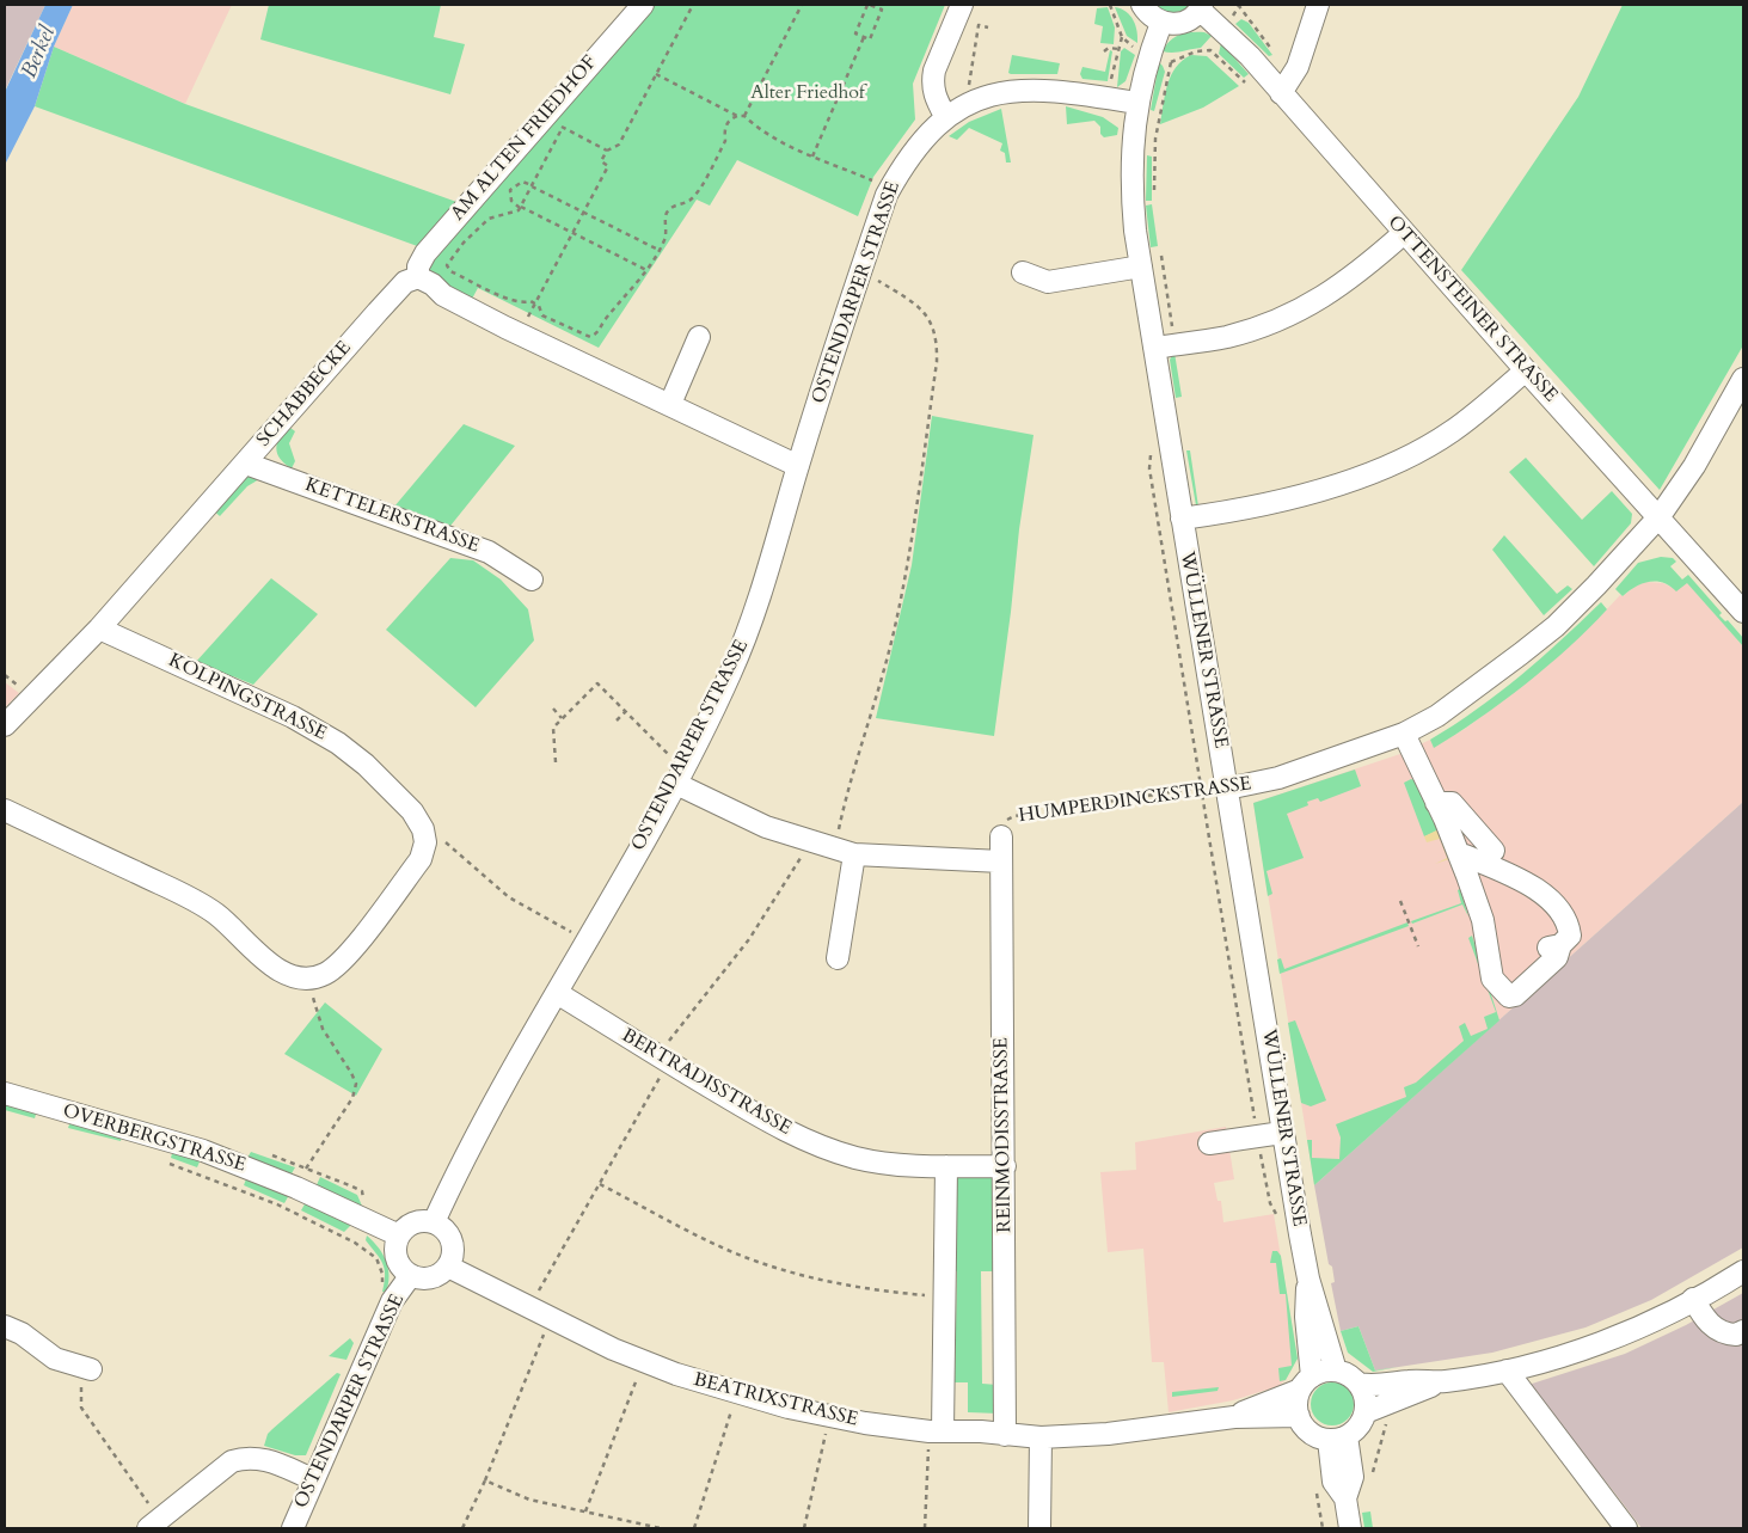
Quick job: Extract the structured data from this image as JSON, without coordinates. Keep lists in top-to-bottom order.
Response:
{
  "streets": {
    "street": [
      "AM ALTEN FRIEDHOF",
      "OSTENDARPER STRASSE",
      "OTTENSTEINER STRASSE",
      "SCHABBECKE",
      "KETTELERSTRASSE",
      "WÜLLENER STRASSE",
      "KOLPINGSTRASSE",
      "HUMPERDINCKSTRASSE",
      "BERTRADISSTRASSE",
      "REINMODISSTRASSE",
      "OVERBERGSTRASSE",
      "BEATRIXSTRASSE"
    ]
  },
  "crossings": [
    ["AM ALTEN FRIEDHOF", "SCHABBECKE"],
    ["OSTENDARPER STRASSE", "BERTRADISSTRASSE"],
    ["OSTENDARPER STRASSE", "OVERBERGSTRASSE"],
    ["OSTENDARPER STRASSE", "BEATRIXSTRASSE"],
    ["OTTENSTEINER STRASSE", "HUMPERDINCKSTRASSE"],
    ["SCHABBECKE", "KETTELERSTRASSE"],
    ["SCHABBECKE", "KOLPINGSTRASSE"],
    ["WÜLLENER STRASSE", "HUMPERDINCKSTRASSE"],
    ["HUMPERDINCKSTRASSE", "REINMODISSTRASSE"],
    ["BERTRADISSTRASSE", "REINMODISSTRASSE"],
    ["REINMODISSTRASSE", "BEATRIXSTRASSE"],
    ["OVERBERGSTRASSE", "BEATRIXSTRASSE"]
  ],
  "water": ["Berkel"],
  "parks": ["Alter Friedhof"]
}
